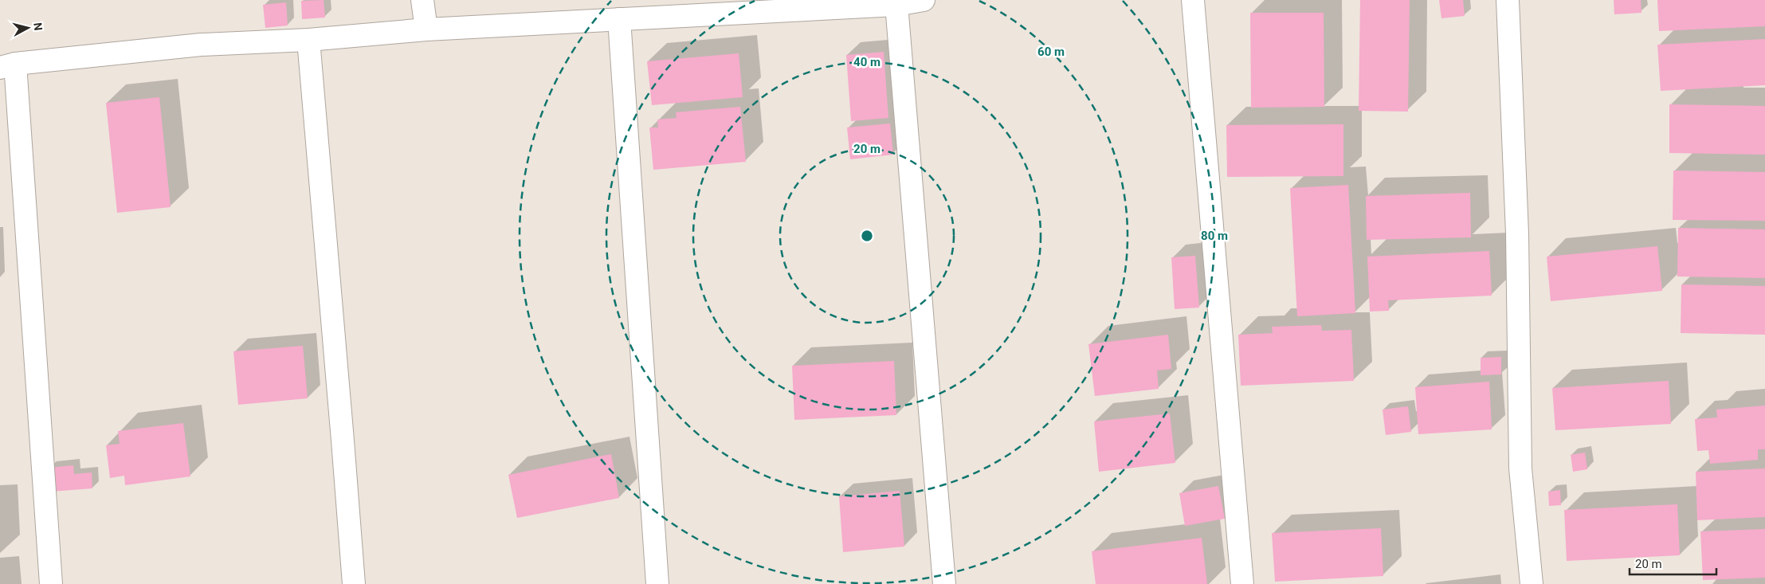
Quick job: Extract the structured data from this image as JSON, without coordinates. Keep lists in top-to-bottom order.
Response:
{
  "scale_bar": "20 m",
  "north": "right",
  "rings": [
    "60 m",
    "40 m",
    "20 m",
    "80 m"
  ]
}
